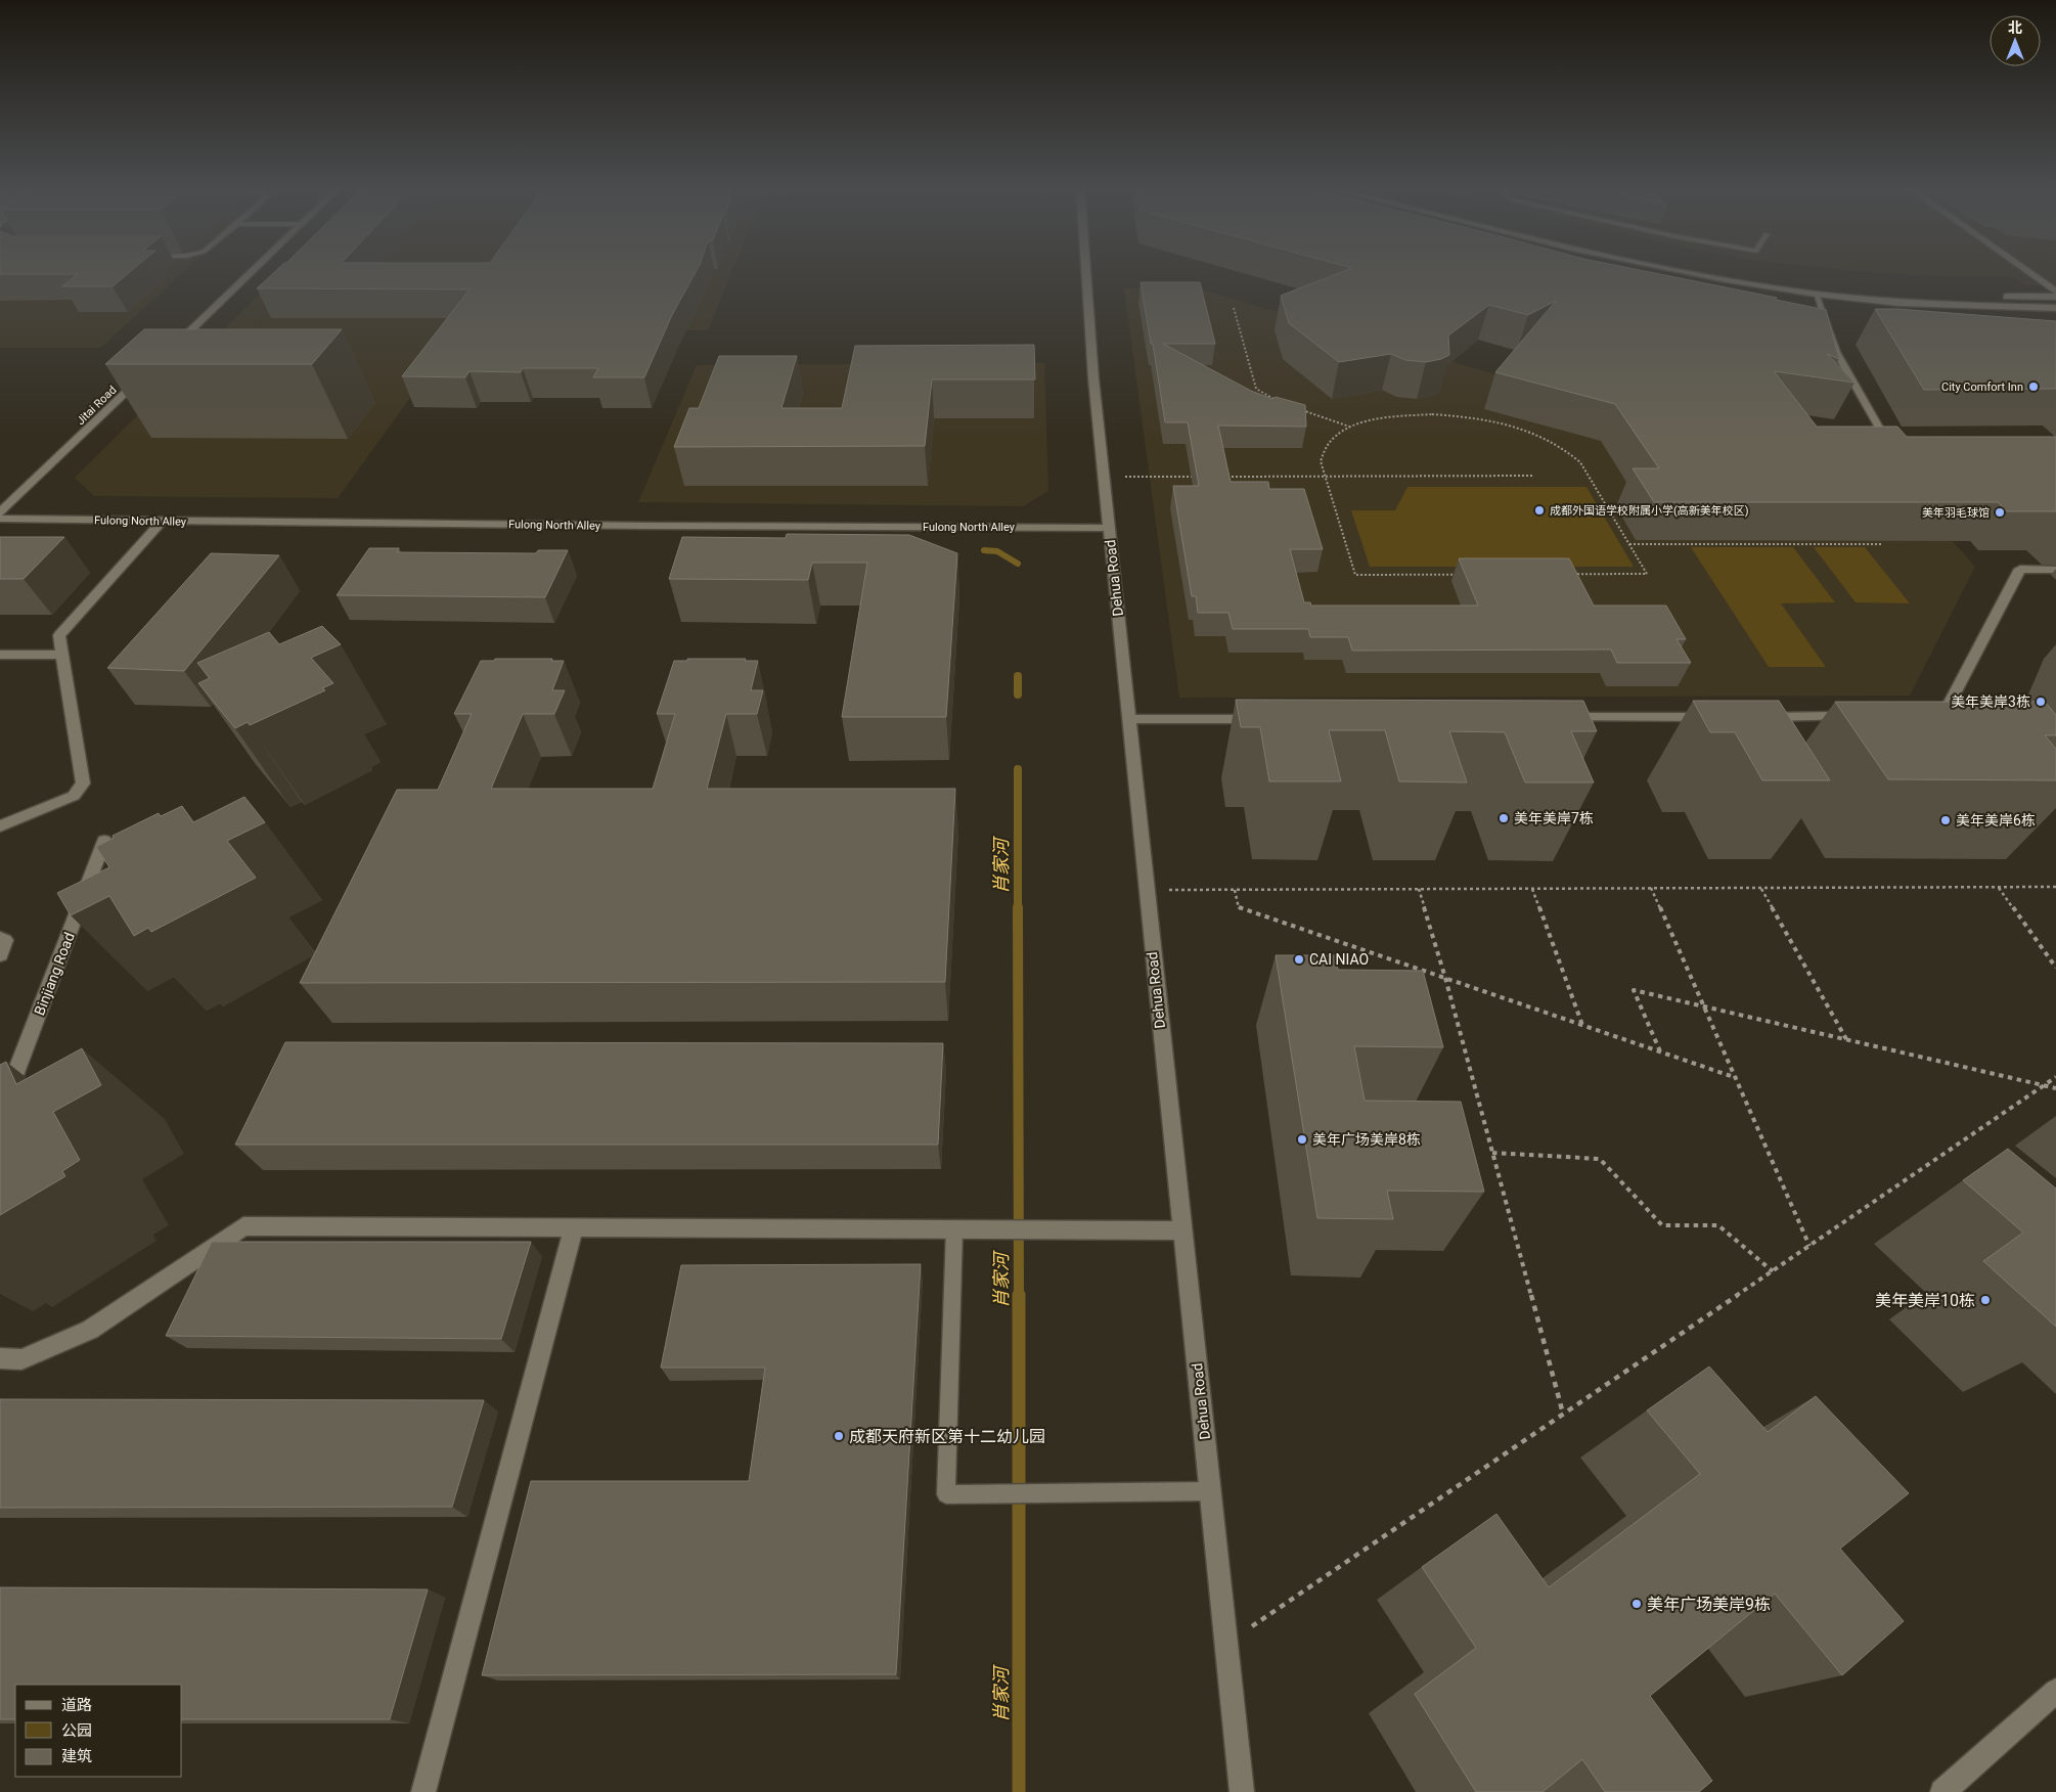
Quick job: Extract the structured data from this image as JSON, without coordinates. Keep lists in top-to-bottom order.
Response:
{
  "streets": {
    "street": [
      "Jitai Road",
      "Fulong North Alley",
      "Dehua Road",
      "Binjiang Road"
    ]
  },
  "crossings": [
    ["Fulong North Alley", "Dehua Road"]
  ],
  "water": ["肖家河"],
  "places": [
    "City Comfort Inn",
    "成都外国语学校附属小学(高新美年校区)",
    "美年羽毛球馆",
    "美年美岸3栋",
    "美年美岸7栋",
    "美年美岸6栋",
    "CAI NIAO",
    "美年广场美岸8栋",
    "美年美岸10栋",
    "成都天府新区第十二幼儿园",
    "美年广场美岸9栋"
  ],
  "legend": ["道路", "公园", "建筑"],
  "north": "top"
}
